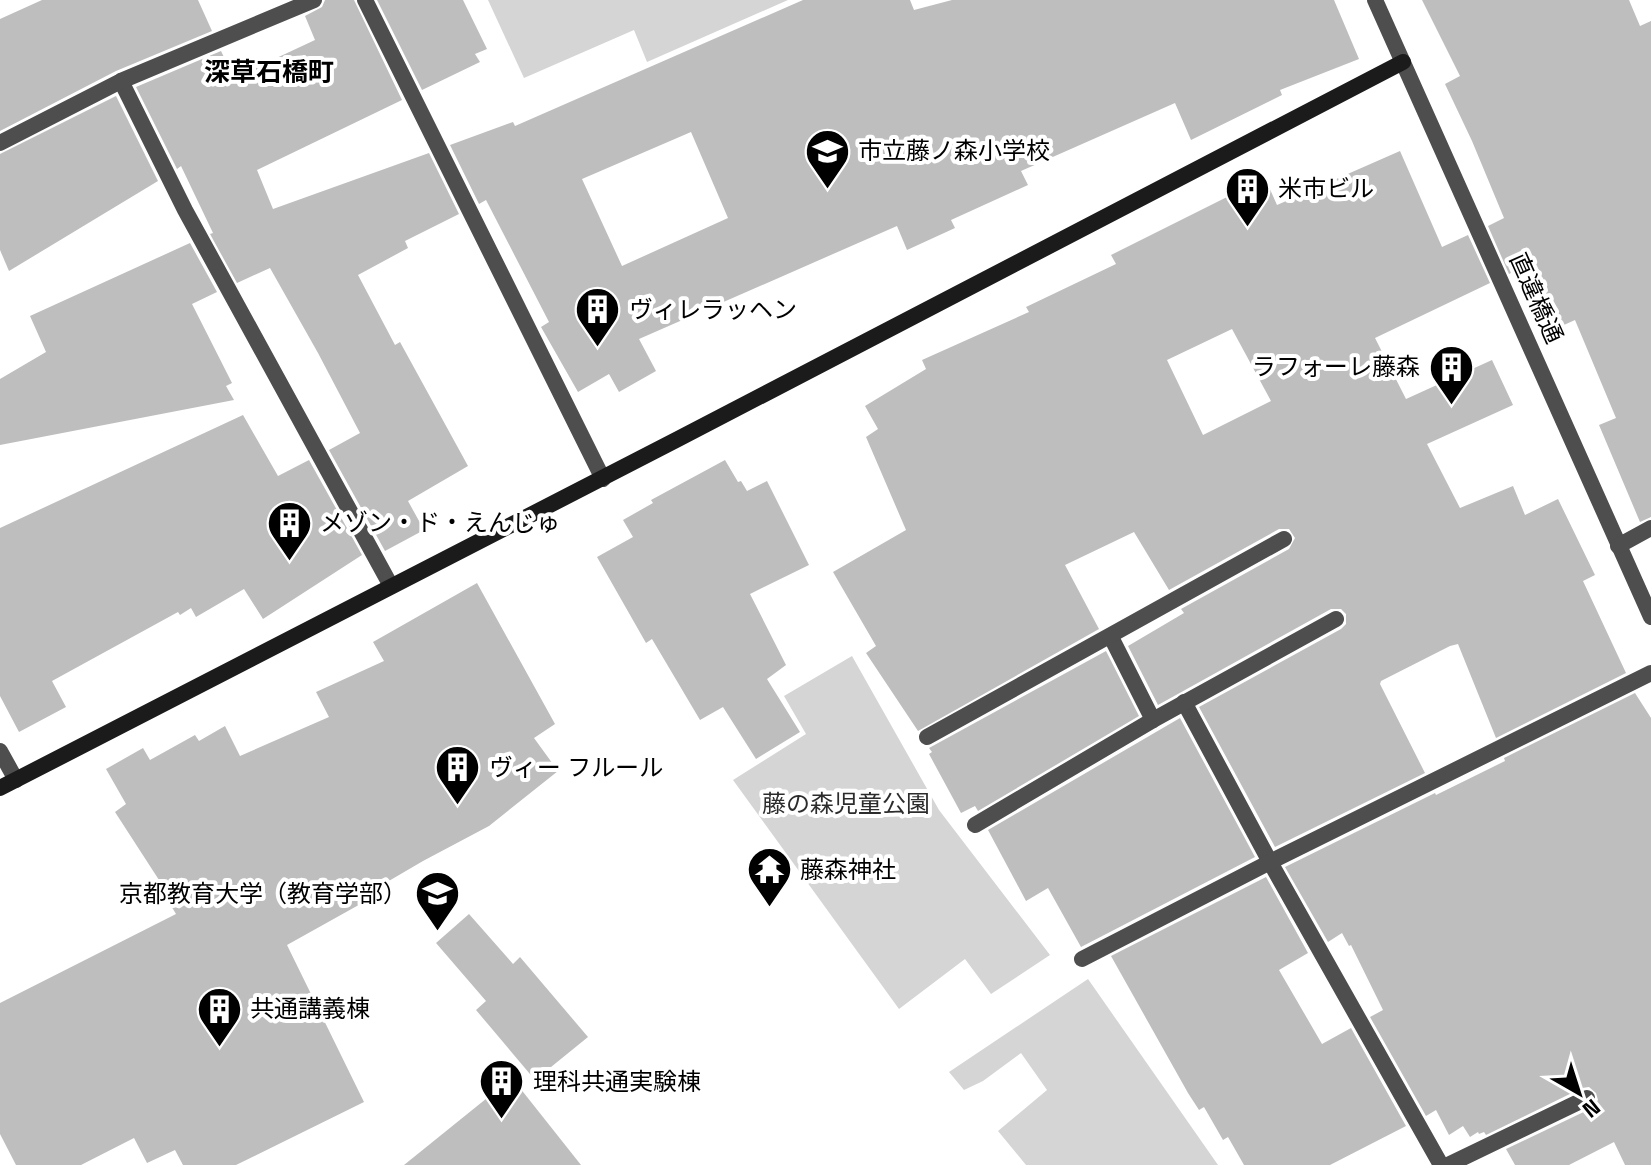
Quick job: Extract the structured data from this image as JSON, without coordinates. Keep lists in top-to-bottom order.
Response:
{
  "streets": {
    "street": ["直違橋通"]
  },
  "districts": ["深草石橋町"],
  "parks": ["藤の森児童公園"],
  "places": {
    "school or university": ["市立藤ノ森小学校", "京都教育大学（教育学部）"],
    "building": [
      "米市ビル",
      "ヴィレラッヘン",
      "ラフォーレ藤森",
      "メゾン・ド・えんじゅ",
      "ヴィー フルール",
      "共通講義棟",
      "理科共通実験棟"
    ],
    "temple": ["藤森神社"]
  },
  "north": "bottom right"
}
